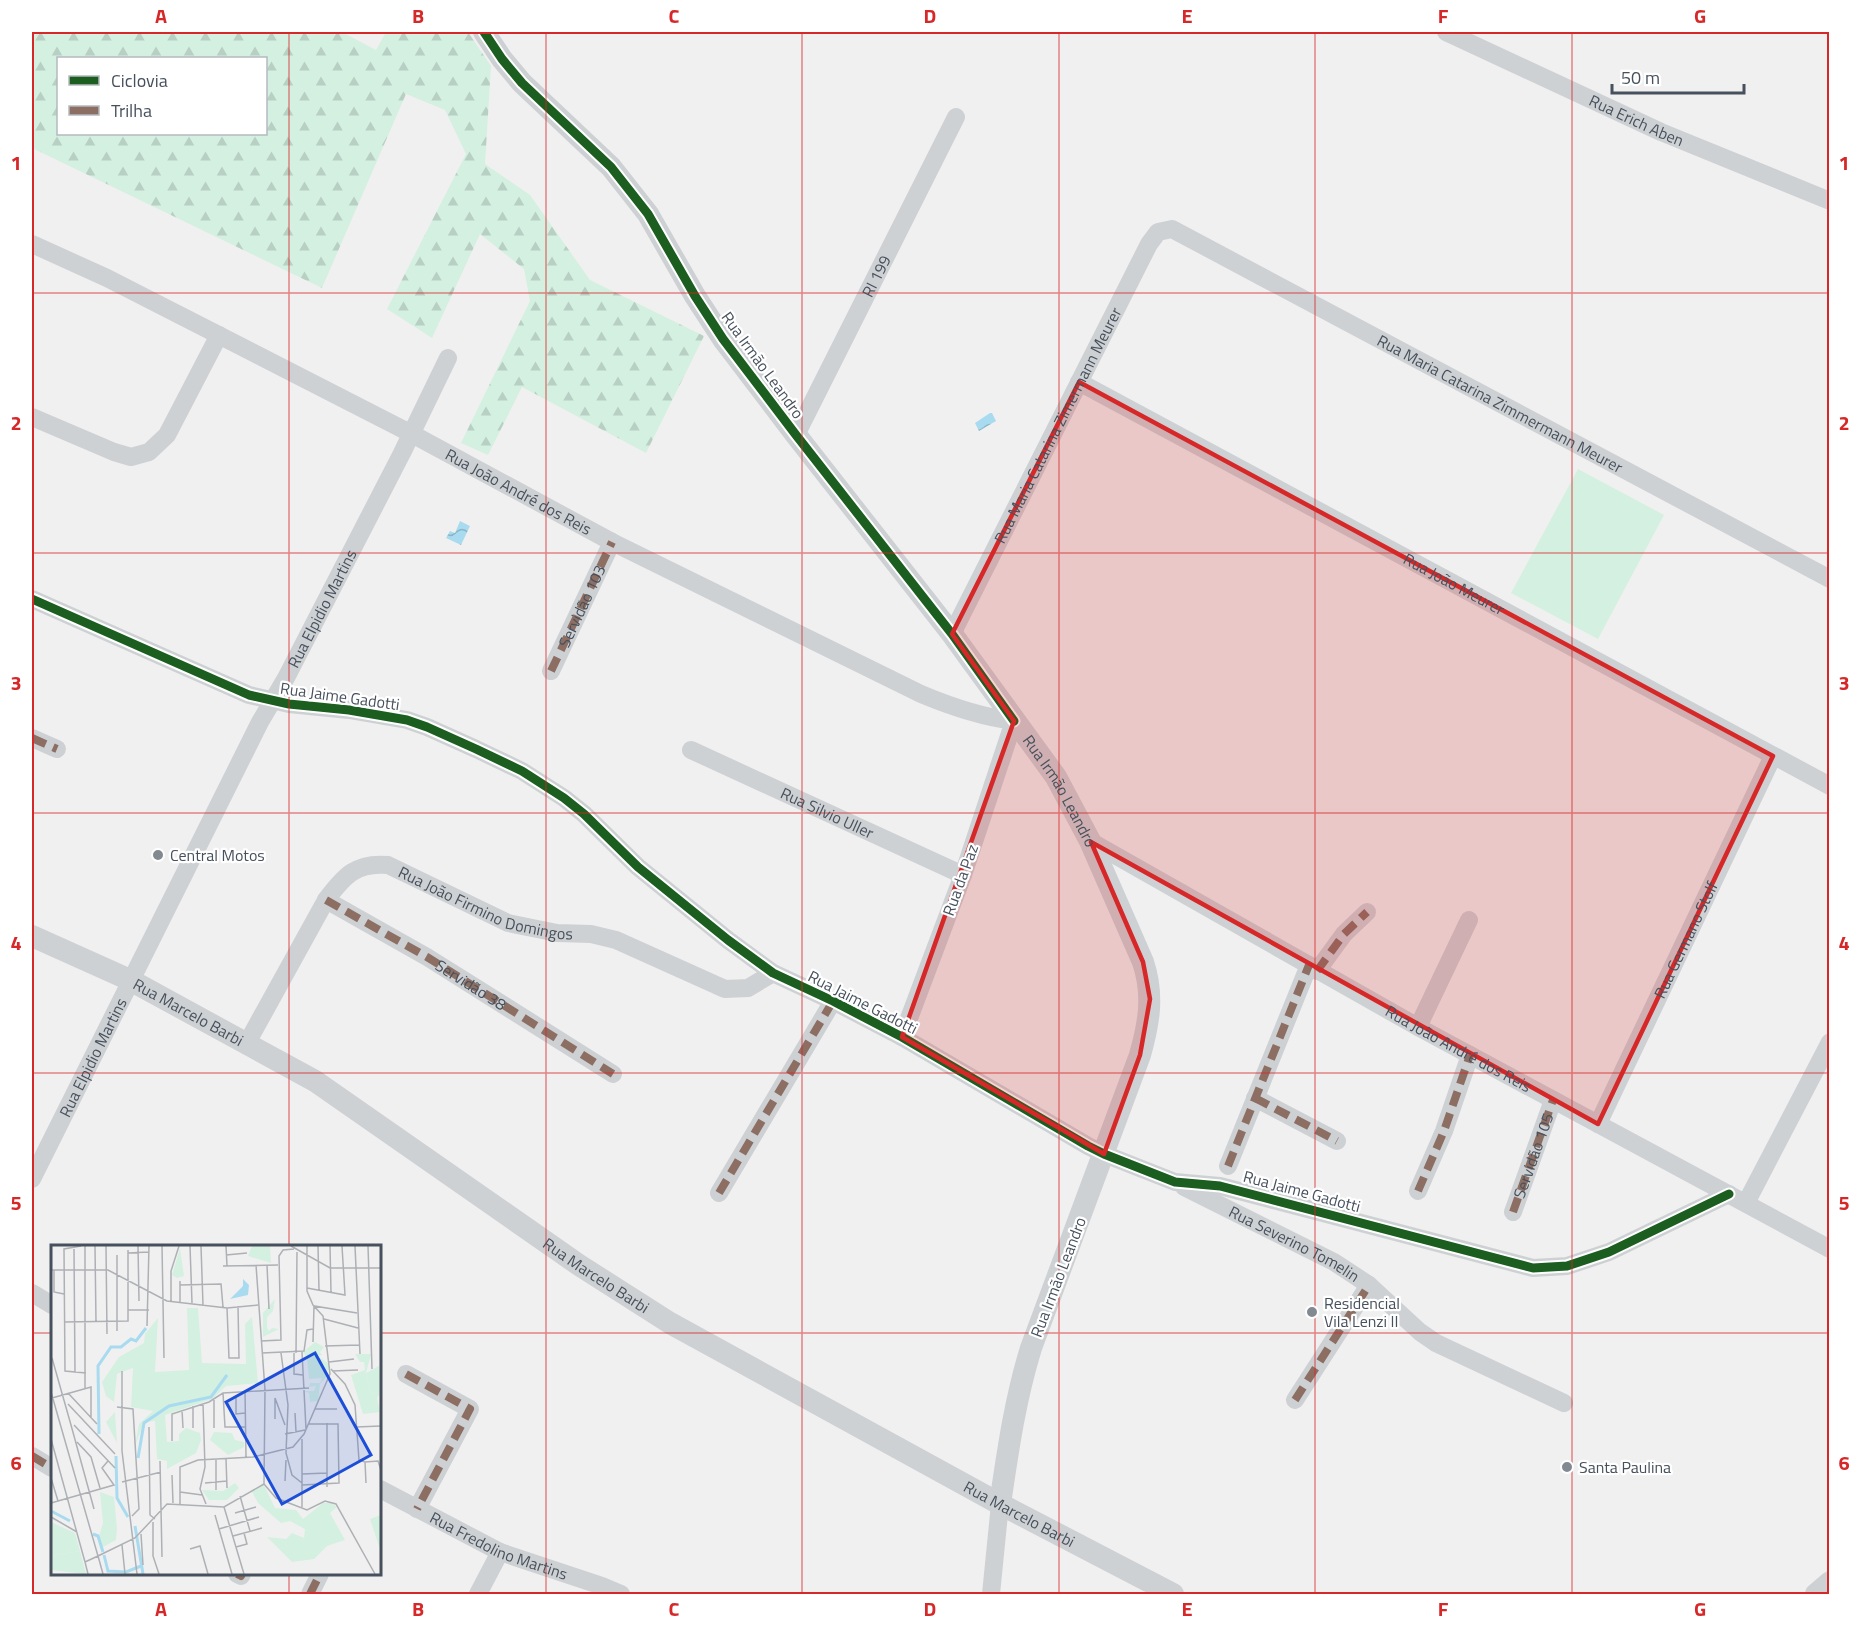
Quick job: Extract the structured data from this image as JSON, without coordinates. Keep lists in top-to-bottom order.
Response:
{
  "streets": {
    "street": [
      "Rua Erich Aben",
      "RI 199",
      "Rua Irmão Leandro",
      "Rua Maria Catarina Zimmermann Meurer",
      "Rua Maria Catarina Zimermann Meurer",
      "Rua João André dos Reis",
      "Rua João Meurer",
      "Servidão 103",
      "Rua Elpidio Martins",
      "Rua Jaime Gadotti",
      "Rua Silvio Uller",
      "Rua da Paz",
      "Rua João Firmino Domingos",
      "Rua Germano Stolf",
      "Servidão 38",
      "Rua Marcelo Barbi",
      "Servidão 105",
      "Rua Severino Tomelin",
      "Rua Fredolino Martins"
    ]
  },
  "crossings": [
    ["RI 199", "Rua Irmão Leandro"],
    ["Rua Irmão Leandro", "Rua Maria Catarina Zimermann Meurer"],
    ["Rua Irmão Leandro", "Rua João André dos Reis"],
    ["Rua Irmão Leandro", "Rua Jaime Gadotti"],
    ["Rua Irmão Leandro", "Rua da Paz"],
    ["Rua Irmão Leandro", "Rua Marcelo Barbi"],
    ["Rua Maria Catarina Zimmermann Meurer", "Rua Maria Catarina Zimermann Meurer"],
    ["Rua Maria Catarina Zimermann Meurer", "Rua João Meurer"],
    ["Rua João André dos Reis", "Servidão 103"],
    ["Rua João André dos Reis", "Rua Elpidio Martins"],
    ["Rua João André dos Reis", "Rua Jaime Gadotti"],
    ["Rua João André dos Reis", "Rua da Paz"],
    ["Rua João André dos Reis", "Rua Germano Stolf"],
    ["Rua João André dos Reis", "Servidão 105"],
    ["Rua João Meurer", "Rua Germano Stolf"],
    ["Rua Elpidio Martins", "Rua Jaime Gadotti"],
    ["Rua Elpidio Martins", "Rua Marcelo Barbi"],
    ["Rua Jaime Gadotti", "Rua da Paz"],
    ["Rua Jaime Gadotti", "Rua João Firmino Domingos"],
    ["Rua Jaime Gadotti", "Rua Severino Tomelin"],
    ["Rua Silvio Uller", "Rua da Paz"],
    ["Rua João Firmino Domingos", "Servidão 38"],
    ["Rua João Firmino Domingos", "Rua Marcelo Barbi"]
  ],
  "places": ["Central Motos", "Residencial Vila Lenzi II", "Santa Paulina"],
  "legend": ["Ciclovia", "Trilha"],
  "scale_bar": "50 m",
  "grid": {
    "columns": [
      "A",
      "B",
      "C",
      "D",
      "E",
      "F",
      "G"
    ],
    "rows": [
      "1",
      "2",
      "3",
      "4",
      "5",
      "6"
    ]
  }
}
